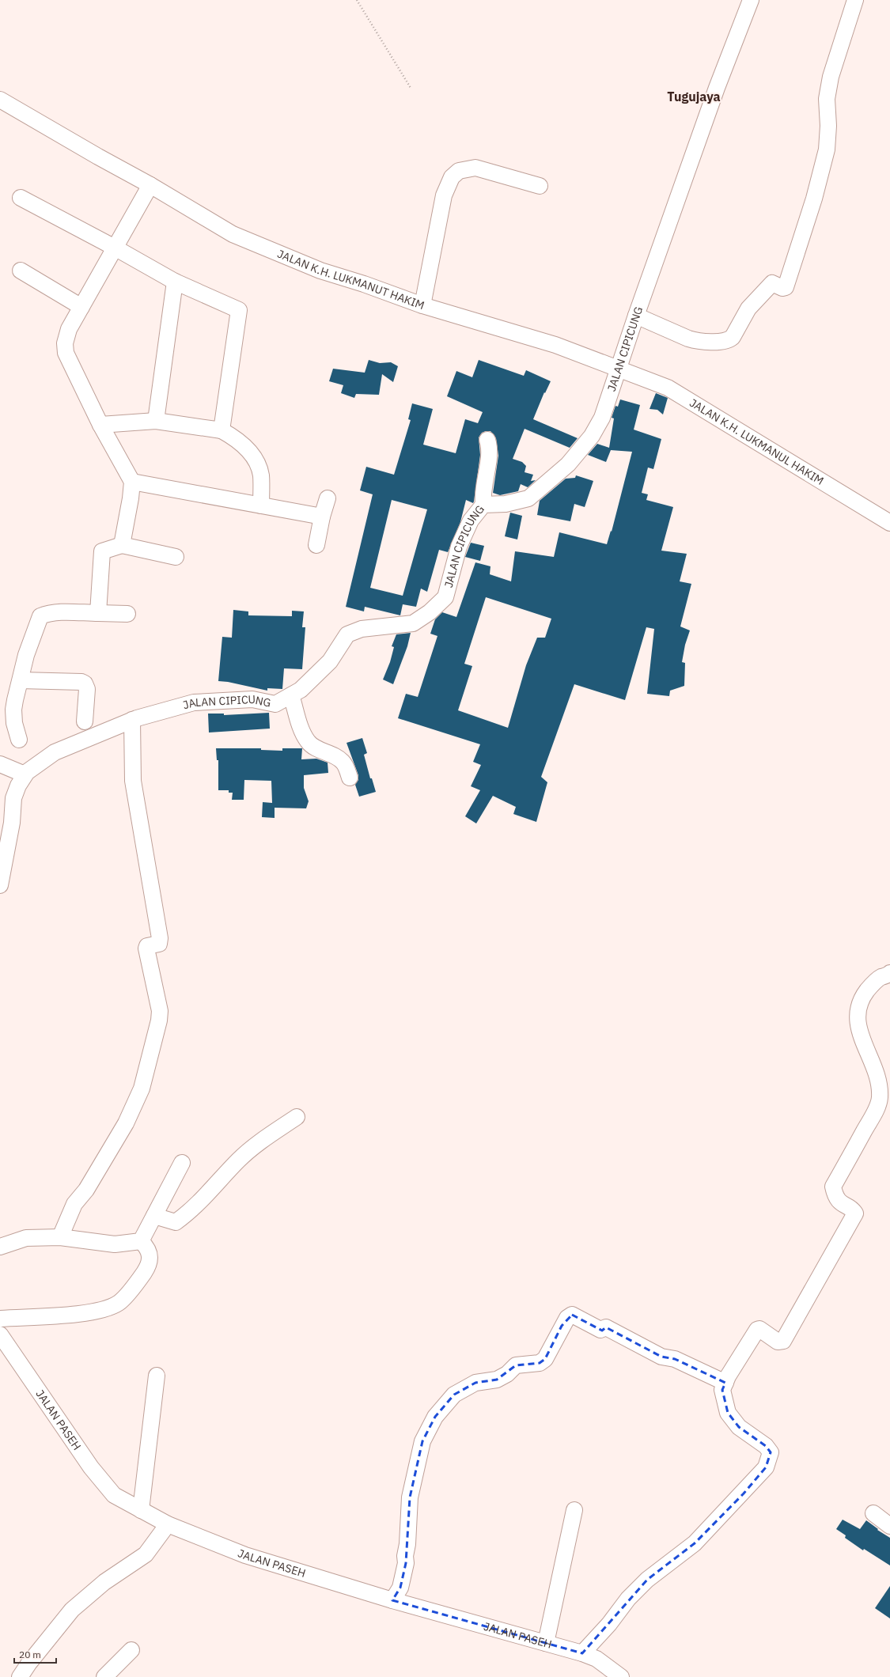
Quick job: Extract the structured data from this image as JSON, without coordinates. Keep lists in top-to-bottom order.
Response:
{
  "streets": {
    "street": [
      "JALAN K.H. LUKMANUT HAKIM",
      "JALAN CIPICUNG",
      "JALAN K.H. LUKMANUL HAKIM",
      "JALAN PASEH"
    ]
  },
  "crossings": [
    ["JALAN K.H. LUKMANUT HAKIM", "JALAN CIPICUNG"],
    ["JALAN K.H. LUKMANUT HAKIM", "JALAN K.H. LUKMANUL HAKIM"],
    ["JALAN CIPICUNG", "JALAN K.H. LUKMANUL HAKIM"]
  ],
  "districts": ["Tugujaya"],
  "scale_bar": "20 m"
}
